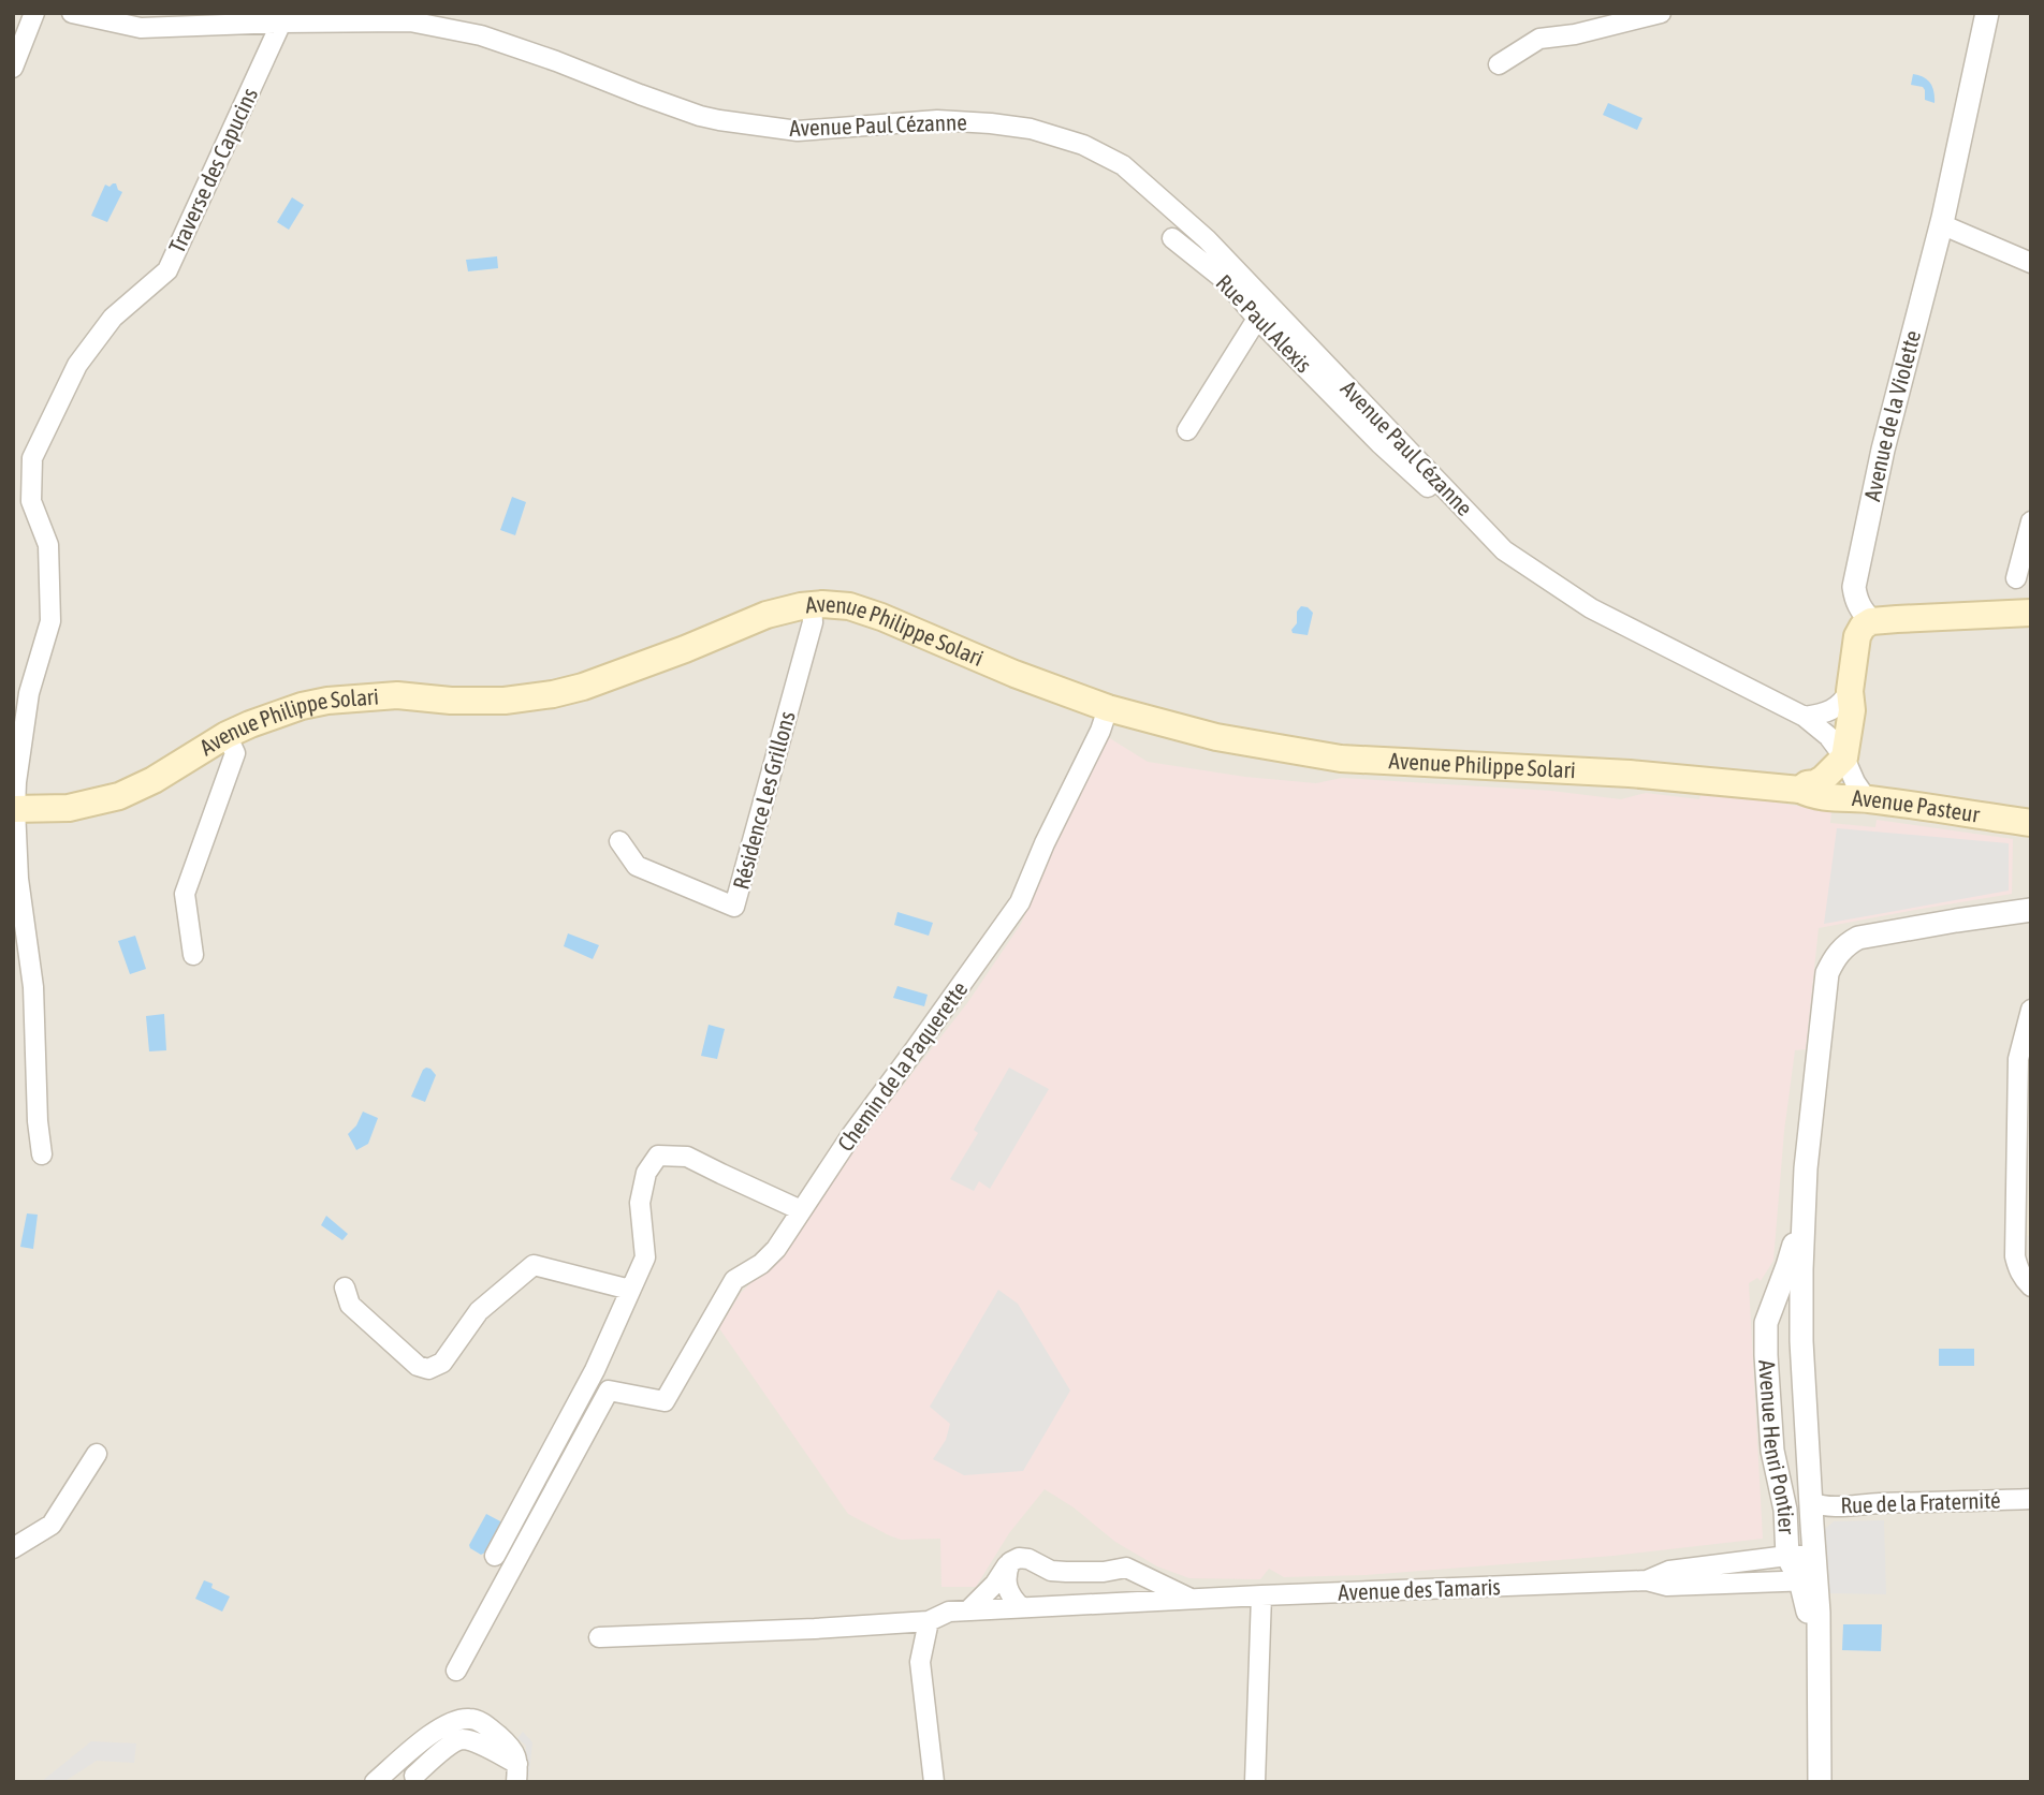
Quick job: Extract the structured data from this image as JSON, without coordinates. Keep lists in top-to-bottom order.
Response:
{
  "streets": {
    "main road": ["Avenue Philippe Solari", "Avenue Pasteur"],
    "street": [
      "Avenue Paul Cézanne",
      "Traverse des Capucins",
      "Rue Paul Alexis",
      "Avenue de la Violette",
      "Résidence Les Grillons",
      "Chemin de la Paquerette",
      "Avenue Henri Pontier",
      "Rue de la Fraternité",
      "Avenue des Tamaris"
    ]
  },
  "crossings": [
    ["Avenue Paul Cézanne", "Traverse des Capucins"],
    ["Avenue Paul Cézanne", "Rue Paul Alexis"],
    ["Avenue Paul Cézanne", "Avenue Pasteur"],
    ["Traverse des Capucins", "Avenue Philippe Solari"],
    ["Avenue Philippe Solari", "Résidence Les Grillons"],
    ["Avenue Philippe Solari", "Avenue Pasteur"],
    ["Avenue Philippe Solari", "Chemin de la Paquerette"],
    ["Avenue Henri Pontier", "Rue de la Fraternité"],
    ["Avenue Henri Pontier", "Avenue des Tamaris"]
  ]
}
